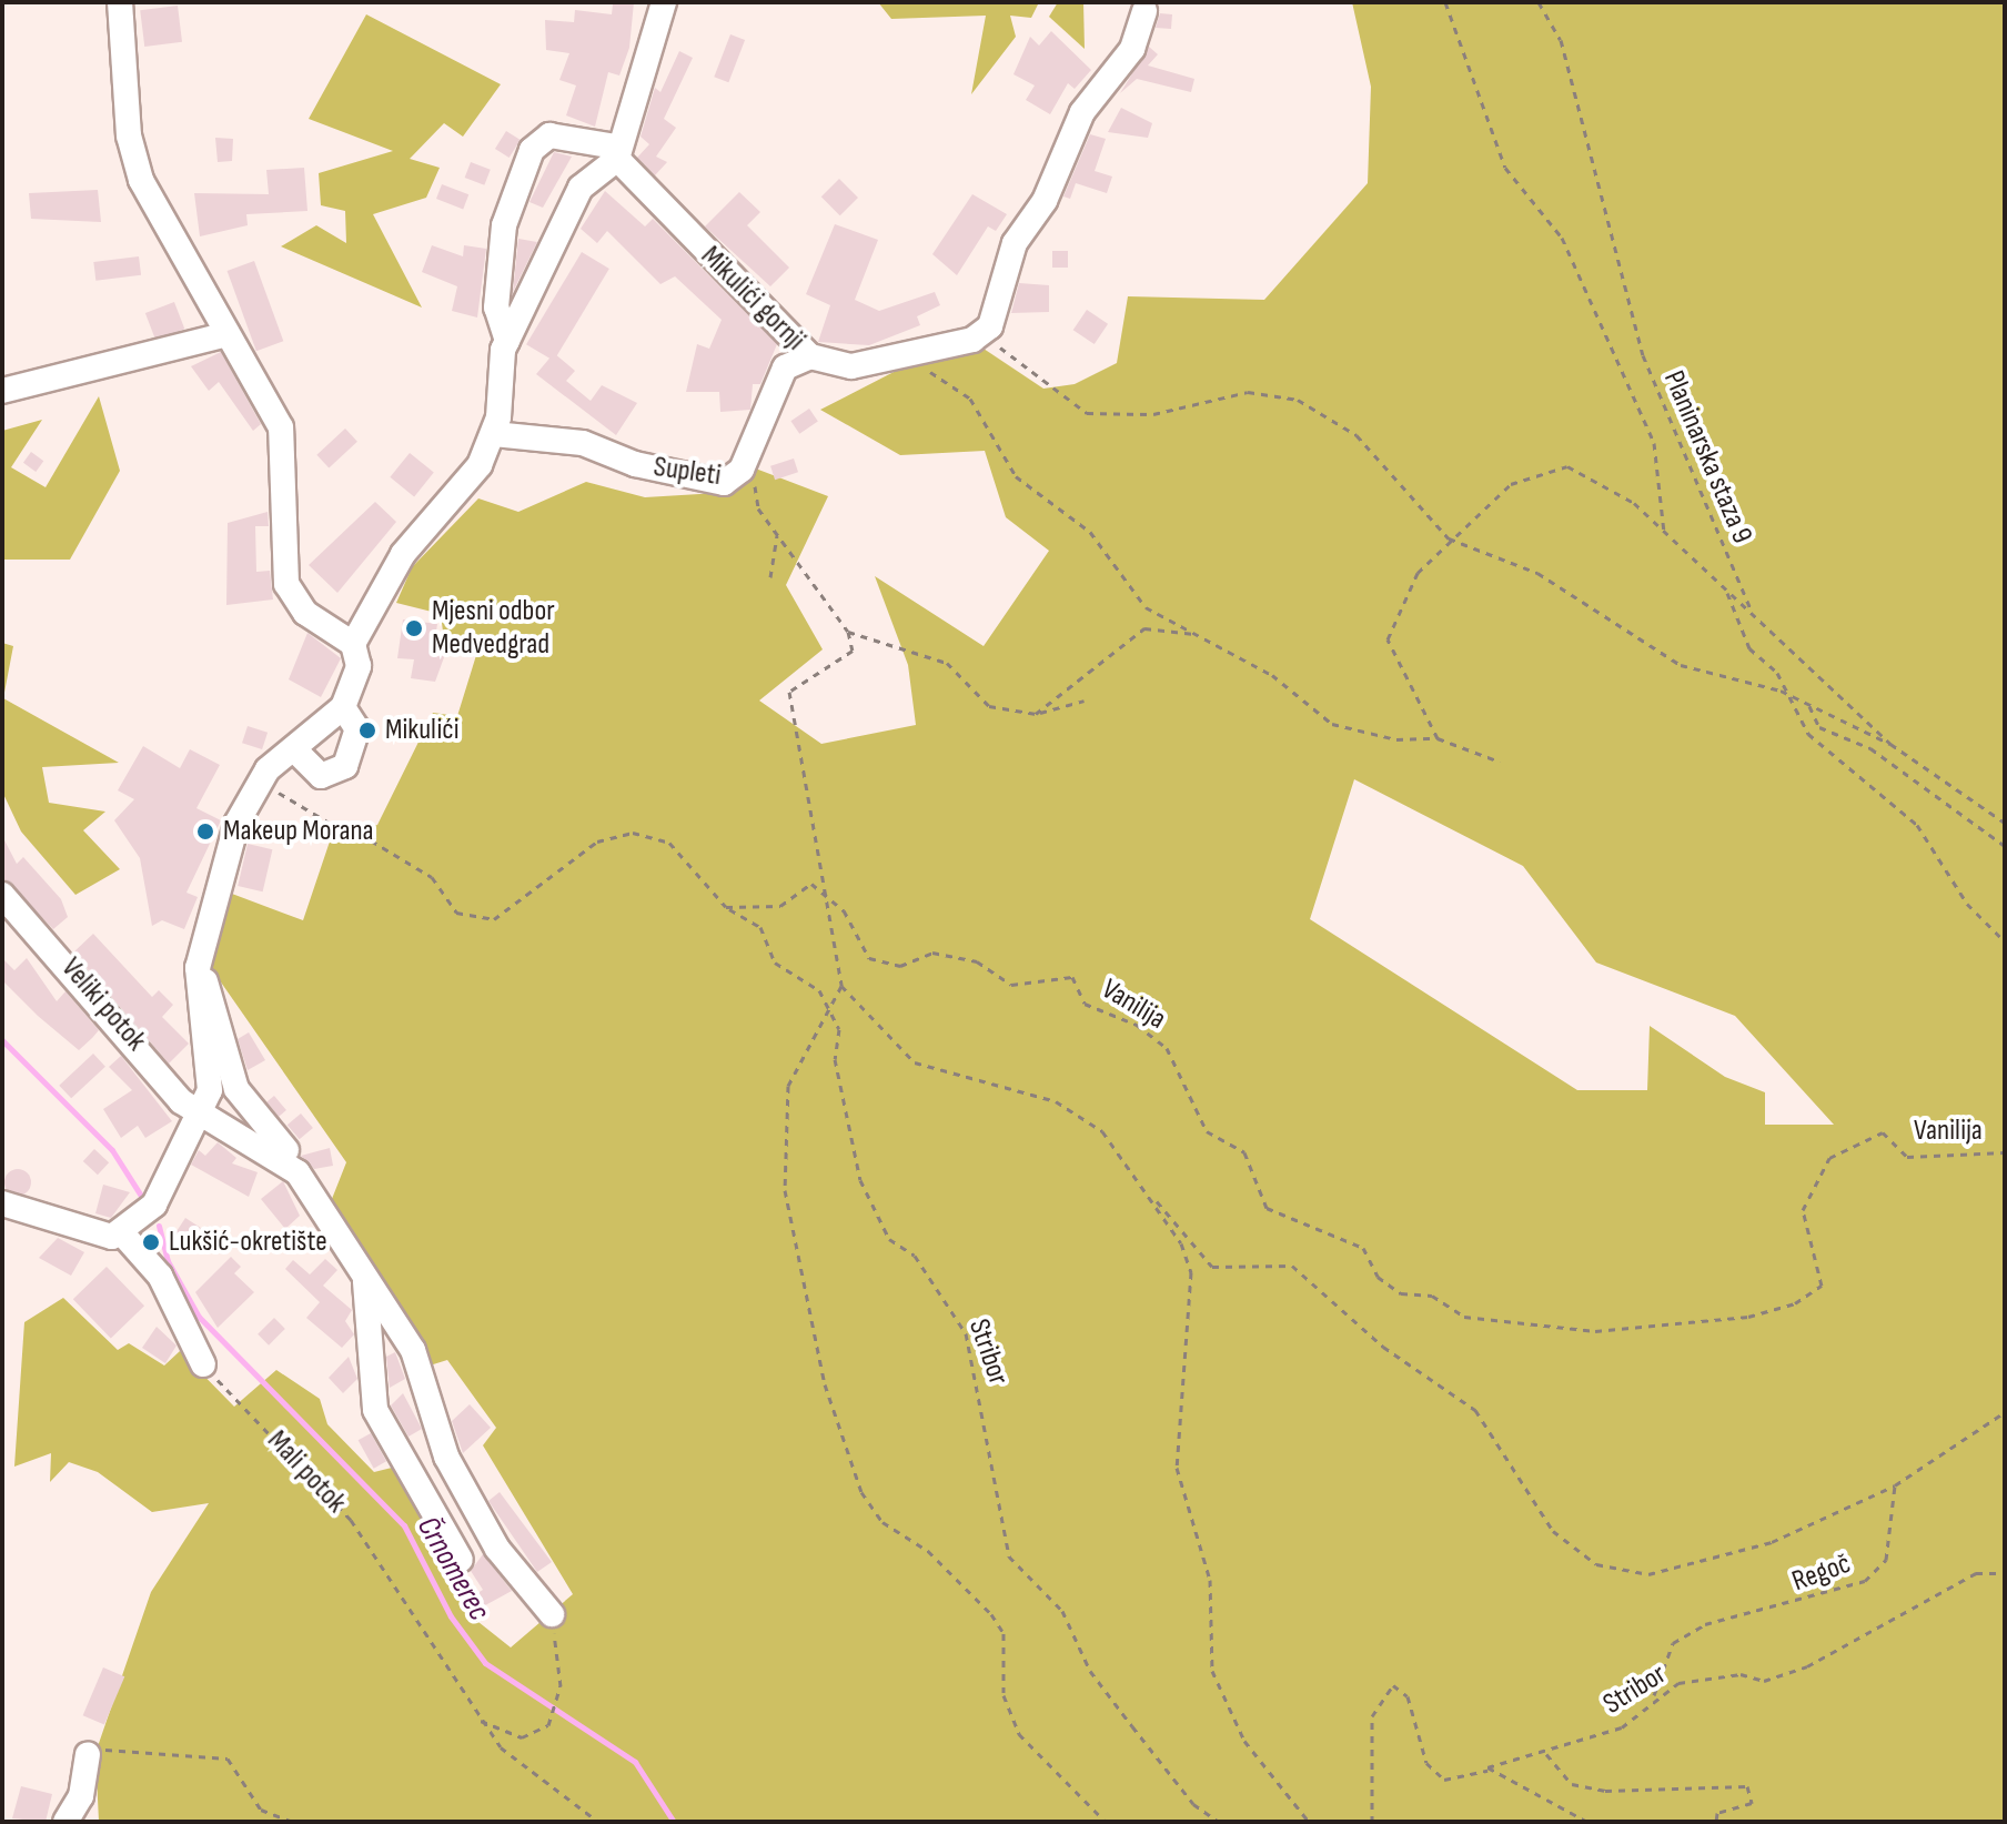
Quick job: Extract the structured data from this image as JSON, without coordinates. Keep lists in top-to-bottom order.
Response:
{
  "streets": {
    "street": ["Mikulići gornji", "Supleti", "Veliki potok"],
    "path": [
      "Planinarska staza 9",
      "Vanilija",
      "Stribor",
      "Mali potok",
      "Regoč"
    ]
  },
  "crossings": [
    ["Mikulići gornji", "Supleti"],
    ["Stribor", "Regoč"]
  ],
  "water": ["Črnomerec"],
  "places": [
    "Mjesni odbor Medvedgrad",
    "Mikulići",
    "Makeup Morana",
    "Lukšić-okretište"
  ]
}
